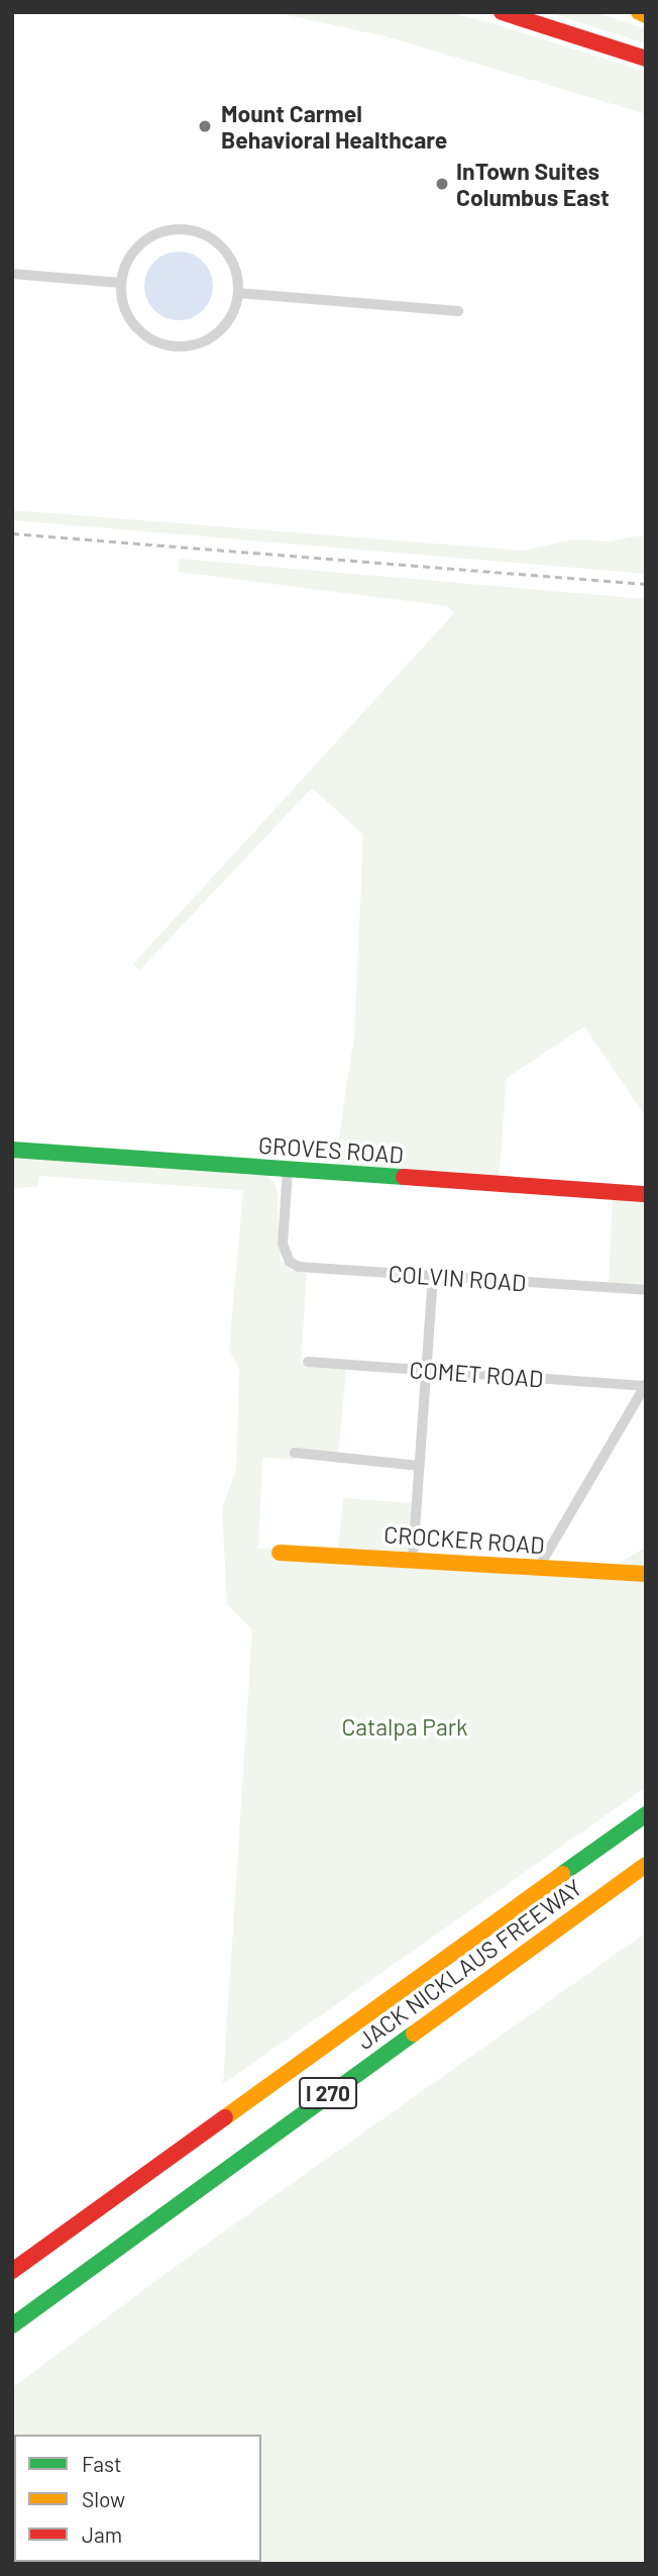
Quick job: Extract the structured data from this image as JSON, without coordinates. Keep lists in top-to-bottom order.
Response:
{
  "streets": {
    "main road": [
      "GROVES ROAD",
      "CROCKER ROAD",
      "JACK NICKLAUS FREEWAY",
      "I 270"
    ],
    "street": ["COLVIN ROAD", "COMET ROAD"]
  },
  "crossings": [
    ["GROVES ROAD", "COLVIN ROAD"]
  ],
  "parks": ["Catalpa Park"],
  "places": ["Mount Carmel Behavioral Healthcare", "InTown Suites Columbus East"],
  "legend": ["Fast", "Slow", "Jam"]
}
